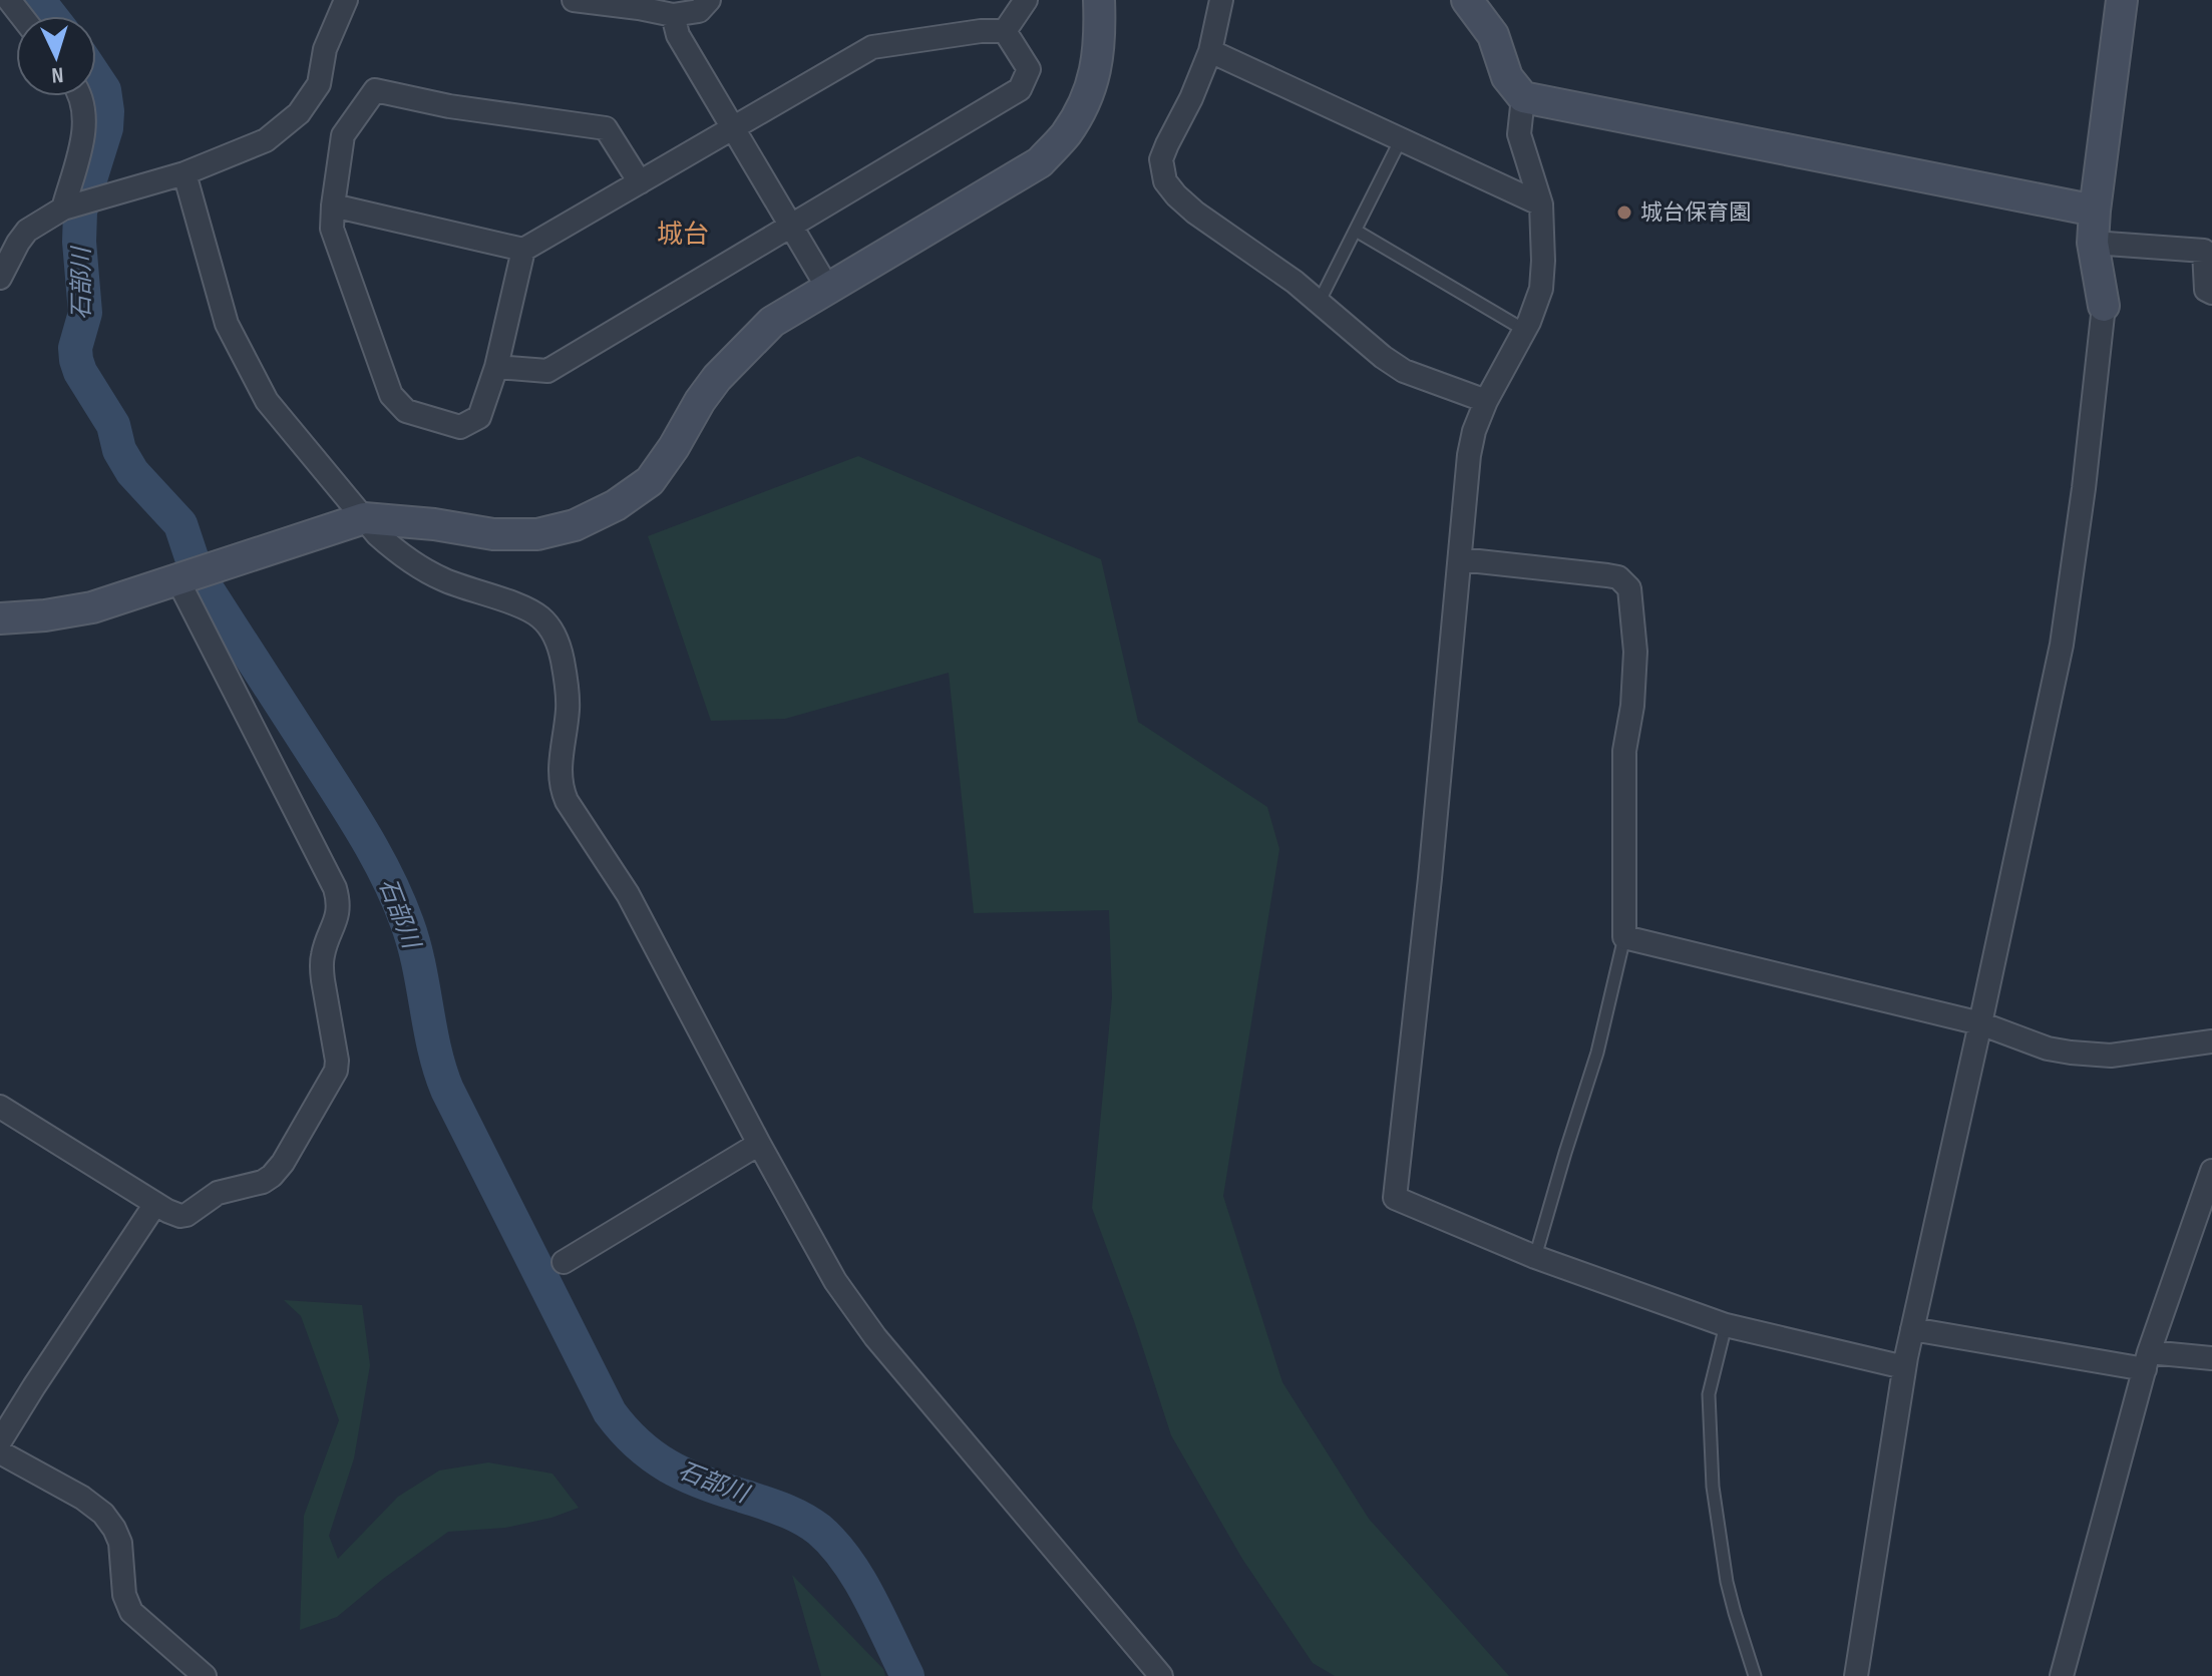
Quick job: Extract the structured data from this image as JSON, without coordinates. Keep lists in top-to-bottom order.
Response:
{
  "districts": ["城台"],
  "water": ["石部川"],
  "places": ["城台保育園"],
  "north": "bottom"
}
